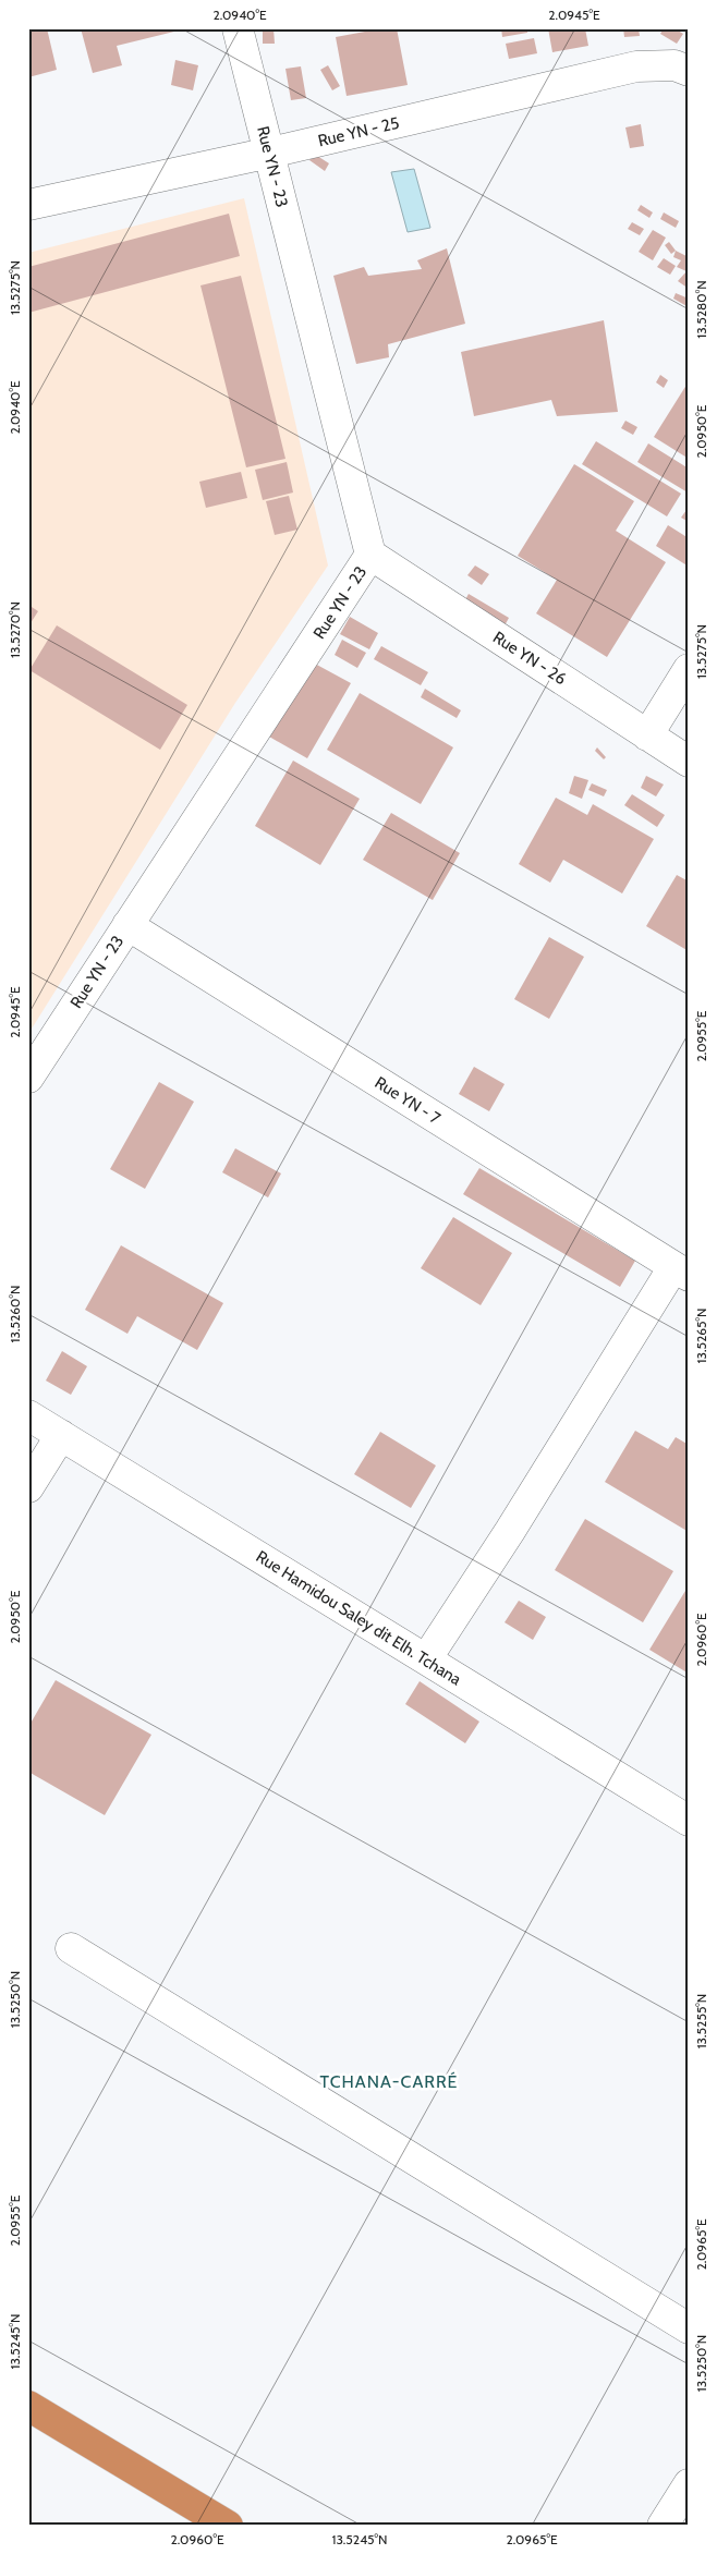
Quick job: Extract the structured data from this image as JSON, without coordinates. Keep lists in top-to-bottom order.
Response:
{
  "streets": {
    "street": [
      "Rue YN - 25",
      "Rue YN - 23",
      "Rue YN - 26",
      "Rue YN - 7",
      "Rue Hamidou Saley dit Elh. Tchana"
    ]
  },
  "crossings": [
    ["Rue YN - 25", "Rue YN - 23"],
    ["Rue YN - 23", "Rue YN - 26"],
    ["Rue YN - 23", "Rue YN - 7"]
  ],
  "districts": ["TCHANA-CARRÉ"],
  "coordinates": [
    "2.0940°E",
    "2.0945°E",
    "13.5275°N",
    "13.5280°N",
    "2.0950°E",
    "13.5270°N",
    "2.0955°E",
    "13.5260°N",
    "13.5265°N",
    "2.0960°E",
    "13.5250°N",
    "13.5255°N",
    "2.0965°E",
    "13.5245°N"
  ]
}
